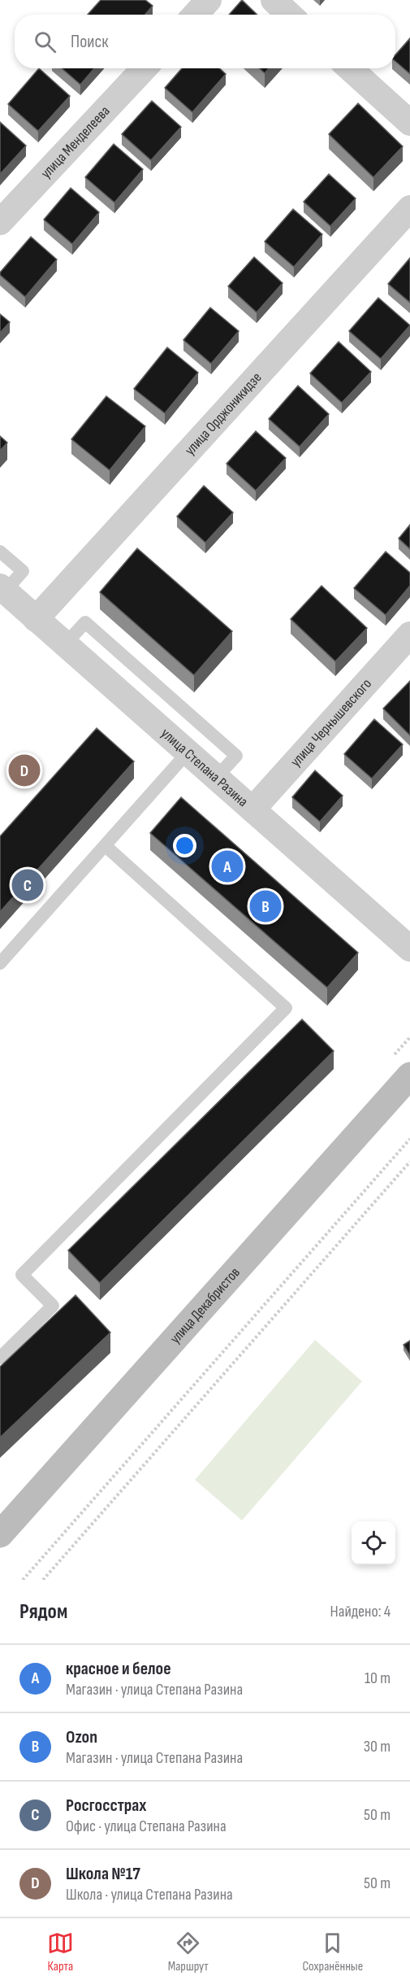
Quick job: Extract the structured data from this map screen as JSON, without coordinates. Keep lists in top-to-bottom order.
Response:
{
  "streets": {
    "street": [
      "улица Менделеева",
      "улица Орджоникидзе",
      "улица Чернышевского",
      "улица Степана Разина",
      "улица Декабристов"
    ]
  },
  "crossings": [
    ["улица Орджоникидзе", "улица Степана Разина"],
    ["улица Чернышевского", "улица Степана Разина"]
  ],
  "page": {
    "search": "Поиск",
    "pins": [
      "D",
      "A",
      "C",
      "B"
    ],
    "heading": ["Рядом", "Найдено: 4"],
    "list": [
      {
        "mark": "A",
        "name": "красное и белое",
        "note": "Магазин · улица Степана Разина",
        "value": "10 m"
      },
      {
        "mark": "B",
        "name": "Ozon",
        "note": "Магазин · улица Степана Разина",
        "value": "30 m"
      },
      {
        "mark": "C",
        "name": "Росгосстрах",
        "note": "Офис · улица Степана Разина",
        "value": "50 m"
      },
      {
        "mark": "D",
        "name": "Школа №17",
        "note": "Школа · улица Степана Разина",
        "value": "50 m"
      }
    ],
    "nav": ["Карта", "Маршрут", "Сохранённые"]
  }
}
